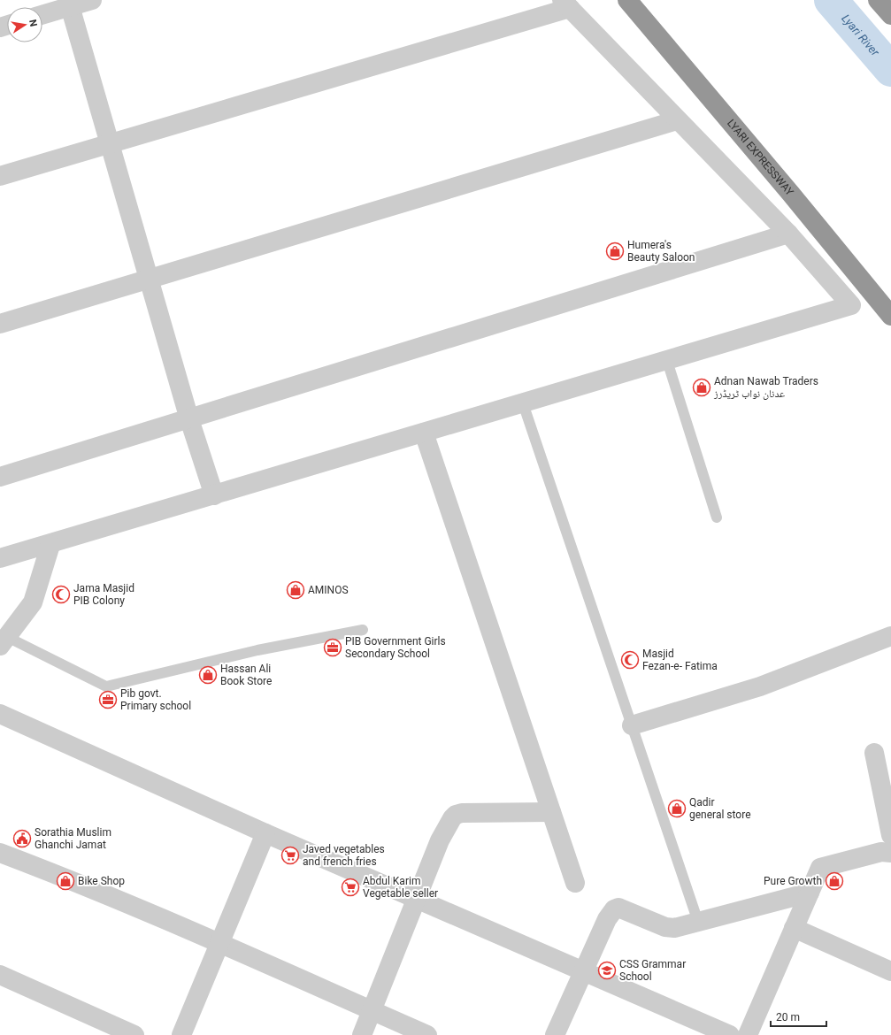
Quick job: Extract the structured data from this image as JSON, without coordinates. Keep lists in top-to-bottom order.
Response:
{
  "streets": {
    "highway": ["LYARI EXPRESSWAY"]
  },
  "water": ["Lyari River"],
  "places": {
    "shop": [
      "Humera's Beauty Saloon",
      "Adnan Nawab Traders عدنان نواب ٹریڈرز",
      "AMINOS",
      "Hassan Ali Book Store",
      "Qadir general store",
      "Bike Shop",
      "Pure Growth"
    ],
    "mosque": ["Jama Masjid PIB Colony", "Masjid Fezan-e- Fatima"],
    "office": ["PIB Government Girls Secondary School", "Pib govt. Primary school"],
    "public building": ["Sorathia Muslim Ghanchi Jamat"],
    "supermarket": ["Javed vegetables and french fries", "Abdul Karim Vegetable seller"],
    "school or university": ["CSS Grammar School"]
  },
  "scale_bar": "20 m",
  "north": "right"
}
